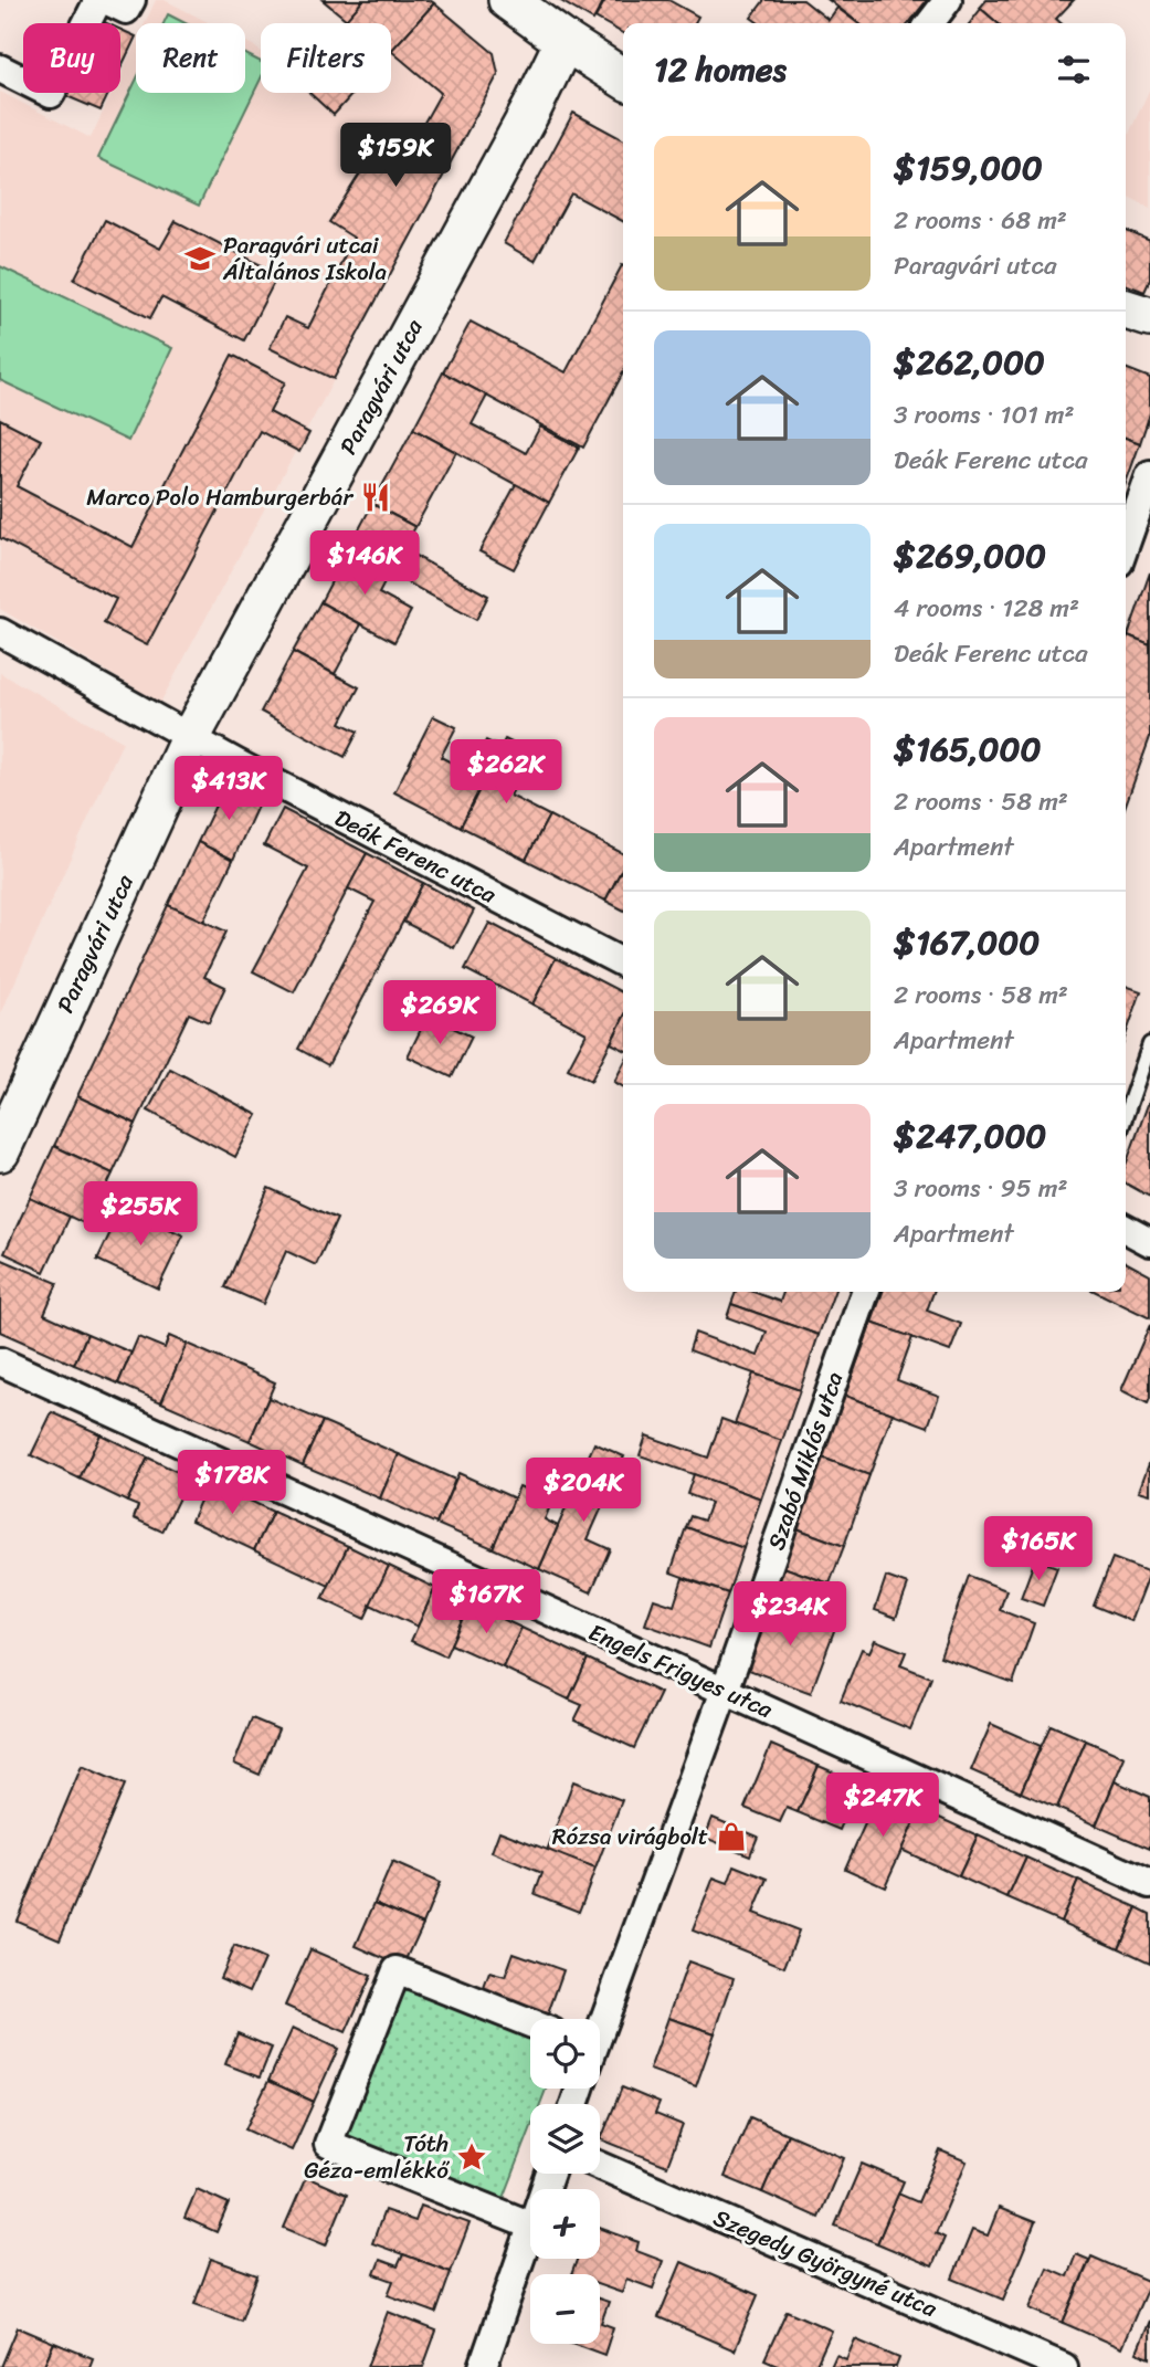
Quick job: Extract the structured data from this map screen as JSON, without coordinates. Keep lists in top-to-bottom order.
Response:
{
  "streets": {
    "street": [
      "Paragvári utca",
      "Deák Ferenc utca",
      "Szabó Miklós utca",
      "Engels Frigyes utca",
      "Szegedy Györgyné utca"
    ]
  },
  "crossings": [
    ["Paragvári utca", "Deák Ferenc utca"],
    ["Szabó Miklós utca", "Engels Frigyes utca"]
  ],
  "places": {
    "school or university": ["Paragvári utcai Általános Iskola"],
    "restaurant": ["Marco Polo Hamburgerbár"],
    "shop": ["Rózsa virágbolt"],
    "place": ["Tóth Géza-emlékkő"]
  },
  "page": {
    "chip": ["Buy", "Rent", "Filters"],
    "heading": "12 homes",
    "list": [
      {
        "name": "$159,000",
        "note": "2 rooms · 68 m² · Paragvári utca"
      },
      {
        "name": "$262,000",
        "note": "3 rooms · 101 m² · Deák Ferenc utca"
      },
      {
        "name": "$269,000",
        "note": "4 rooms · 128 m² · Deák Ferenc utca"
      },
      {
        "name": "$165,000",
        "note": "2 rooms · 58 m² · Apartment"
      },
      {
        "name": "$167,000",
        "note": "2 rooms · 58 m² · Apartment"
      },
      {
        "name": "$247,000",
        "note": "3 rooms · 95 m² · Apartment"
      }
    ],
    "price": [
      "$159K",
      "$146K",
      "$262K",
      "$413K",
      "$269K",
      "$255K",
      "$178K",
      "$204K",
      "$165K",
      "$167K",
      "$234K",
      "$247K"
    ],
    "map_buttons": ["+", "−"]
  }
}
